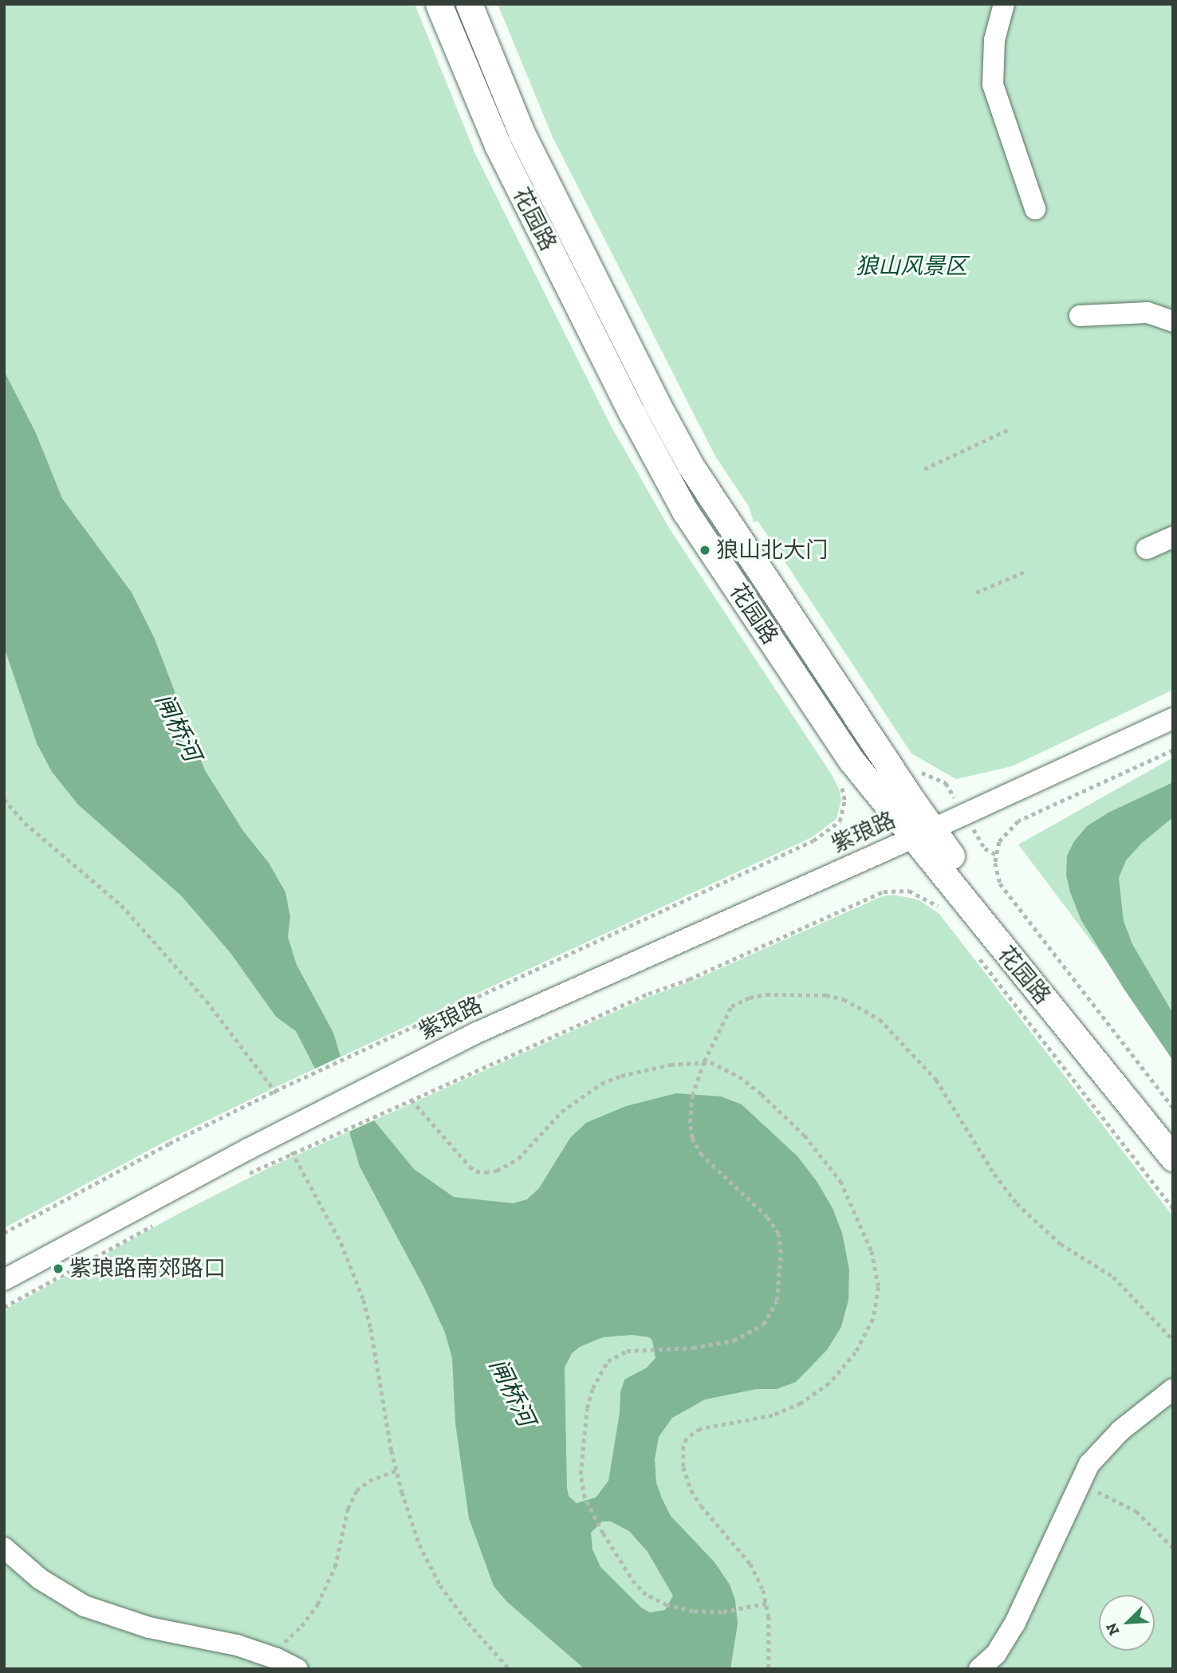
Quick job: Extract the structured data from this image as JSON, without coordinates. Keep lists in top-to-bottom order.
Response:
{
  "streets": {
    "main road": ["花园路"],
    "street": ["紫琅路"]
  },
  "crossings": [
    ["花园路", "紫琅路"]
  ],
  "water": ["闸桥河"],
  "parks": ["狼山风景区"],
  "places": ["狼山北大门", "紫琅路南郊路口"],
  "north": "bottom left"
}
